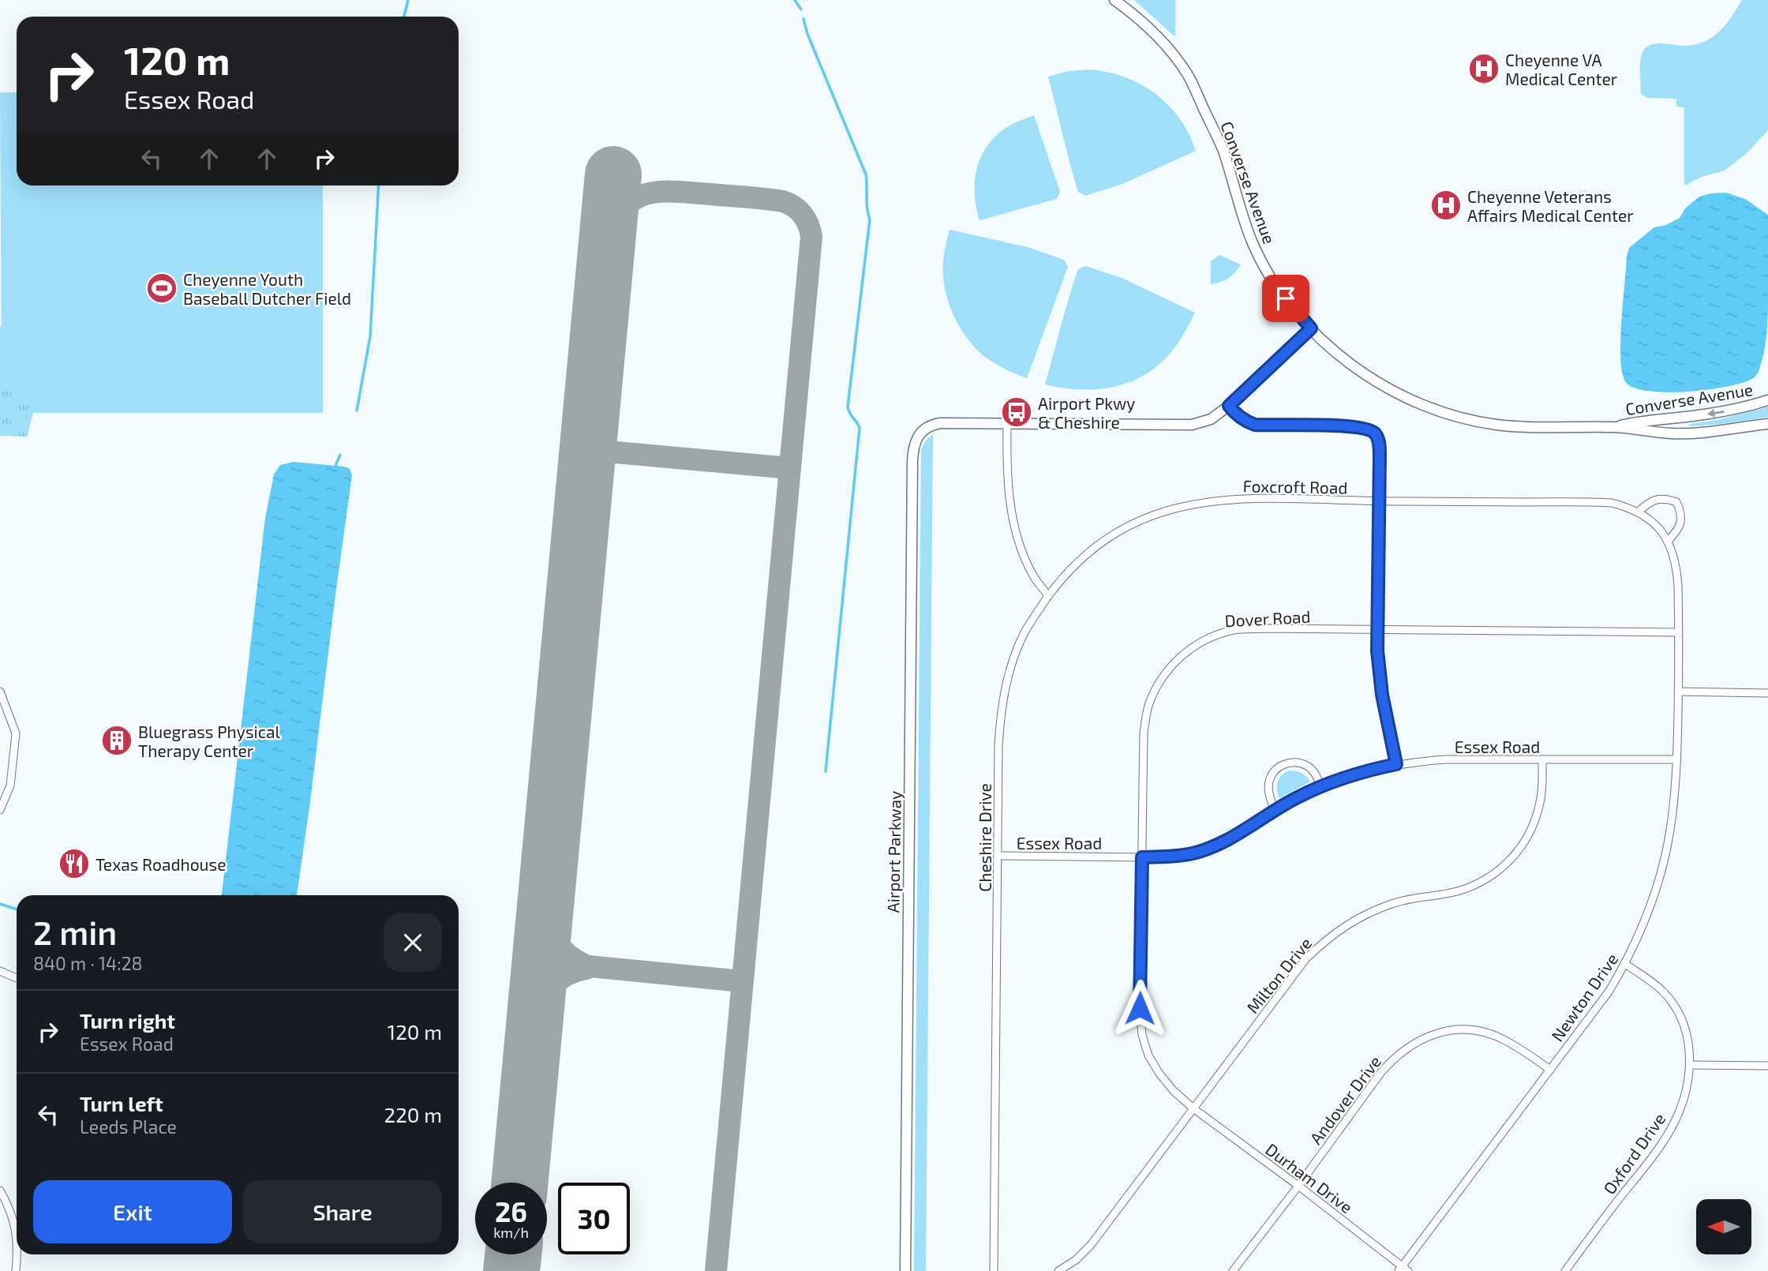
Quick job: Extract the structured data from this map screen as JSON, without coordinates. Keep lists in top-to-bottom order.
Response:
{
  "streets": {
    "street": [
      "Converse Avenue",
      "Foxcroft Road",
      "Dover Road",
      "Essex Road",
      "Cheshire Drive",
      "Airport Parkway",
      "Milton Drive",
      "Newton Drive",
      "Andover Drive",
      "Oxford Drive",
      "Durham Drive"
    ]
  },
  "crossings": [
    ["Foxcroft Road", "Dover Road"],
    ["Foxcroft Road", "Cheshire Drive"],
    ["Foxcroft Road", "Newton Drive"],
    ["Dover Road", "Essex Road"],
    ["Dover Road", "Milton Drive"],
    ["Dover Road", "Durham Drive"],
    ["Essex Road", "Cheshire Drive"],
    ["Essex Road", "Milton Drive"],
    ["Essex Road", "Newton Drive"],
    ["Milton Drive", "Durham Drive"],
    ["Newton Drive", "Andover Drive"],
    ["Newton Drive", "Oxford Drive"],
    ["Newton Drive", "Durham Drive"],
    ["Andover Drive", "Durham Drive"]
  ],
  "places": {
    "hospital": ["Cheyenne VA Medical Center", "Cheyenne Veterans Affairs Medical Center"],
    "sports": ["Cheyenne Youth Baseball Dutcher Field"],
    "bus stop": ["Airport Pkwy & Cheshire"],
    "building": ["Bluegrass Physical Therapy Center"],
    "restaurant": ["Texas Roadhouse"]
  },
  "north": "left",
  "page": {
    "turn": ["120 m", "Essex Road"],
    "heading": ["2 min", "840 m · 14:28"],
    "list": [
      {
        "name": "Turn right",
        "note": "Essex Road",
        "value": "120 m"
      },
      {
        "name": "Turn left",
        "note": "Leeds Place",
        "value": "220 m"
      }
    ],
    "buttons": ["Exit", "Share"],
    "speed": "26 km/h",
    "limit": "30"
  }
}
